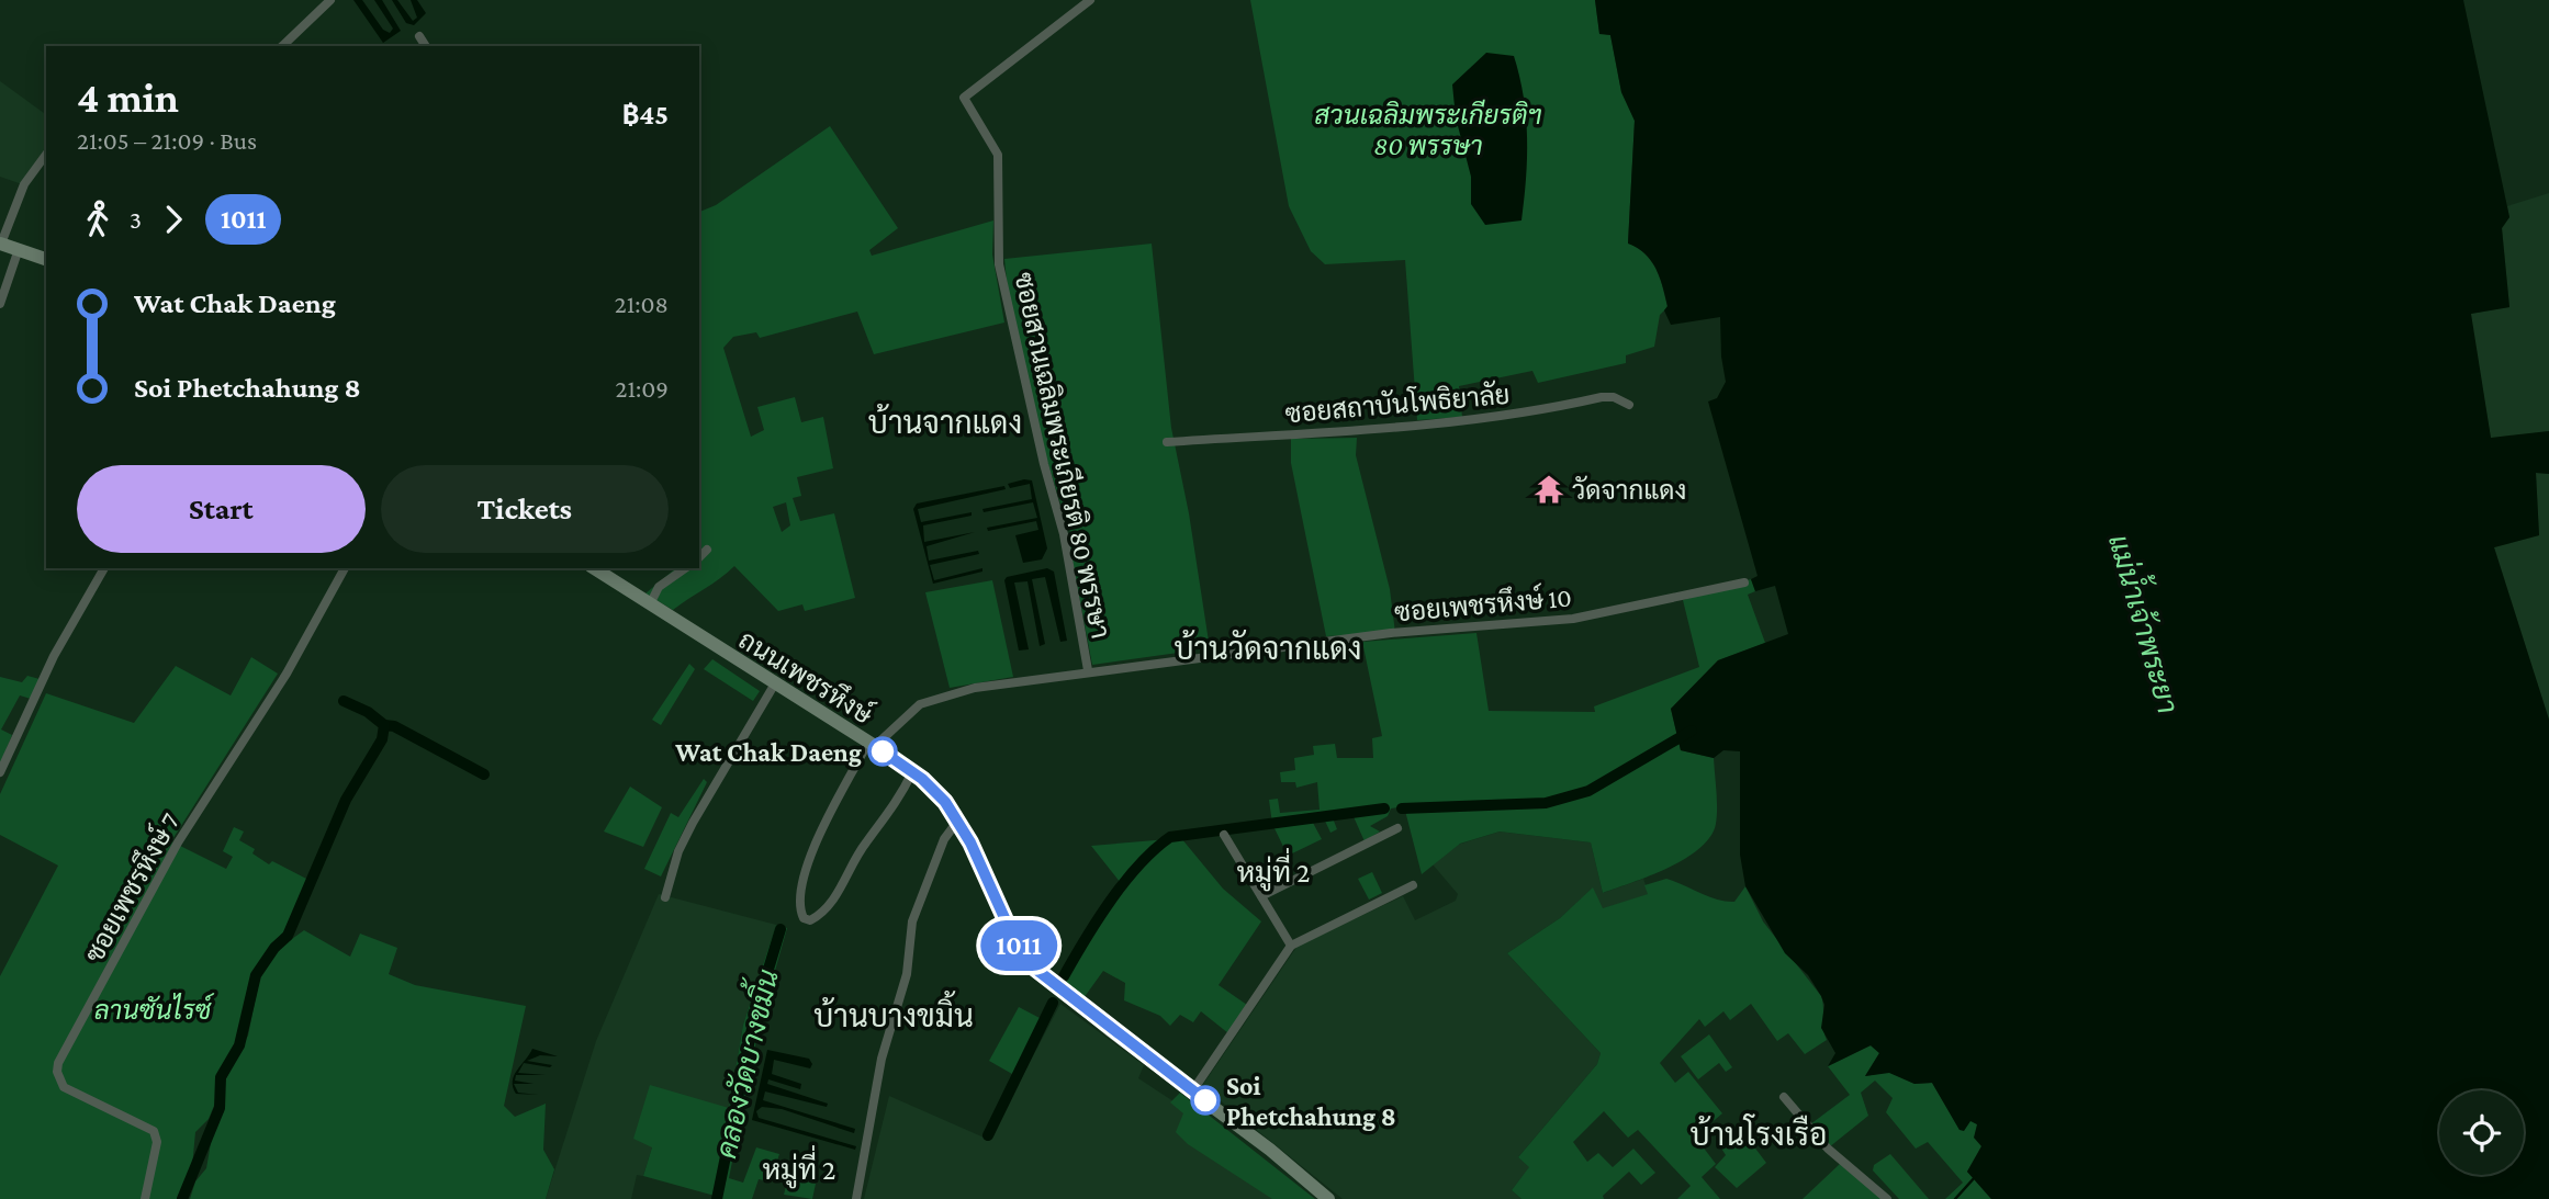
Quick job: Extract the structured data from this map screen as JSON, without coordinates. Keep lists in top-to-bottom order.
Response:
{
  "streets": {
    "main road": ["ถนนเพชรหึงษ์"],
    "street": [
      "ซอยสถาบันโพธิยาลัย",
      "ซอยสวนเฉลิมพระเกียรติ 80 พรรษา",
      "ซอยเพชรหึงษ์ 10",
      "ซอยเพชรหึงษ์ 7"
    ]
  },
  "crossings": [
    ["ซอยสวนเฉลิมพระเกียรติ 80 พรรษา", "ซอยเพชรหึงษ์ 10"],
    ["ซอยเพชรหึงษ์ 10", "ถนนเพชรหึงษ์"]
  ],
  "districts": [
    "บ้านจากแดง",
    "บ้านวัดจากแดง",
    "หมู่ที่ 2",
    "บ้านบางขมิ้น",
    "บ้านโรงเรือ",
    "หมู่ที่ 2"
  ],
  "water": ["แม่น้ำเจ้าพระยา", "คลองวัดบางขมิ้น"],
  "parks": ["สวนเฉลิมพระเกียรติฯ 80 พรรษา", "ลานซันไรซ์"],
  "places": {
    "temple": ["วัดจากแดง"],
    "other": ["Wat Chak Daeng", "Soi Phetchahung 8"]
  },
  "lines": ["bus line 1011"],
  "page": {
    "on_map": "1011",
    "heading": ["4 min", "21:05 – 21:09 · Bus", "฿45"],
    "legs": ["3", "1011"],
    "list": [
      {
        "name": "Wat Chak Daeng",
        "value": "21:08"
      },
      {
        "name": "Soi Phetchahung 8",
        "value": "21:09"
      }
    ],
    "buttons": ["Start", "Tickets"]
  }
}
